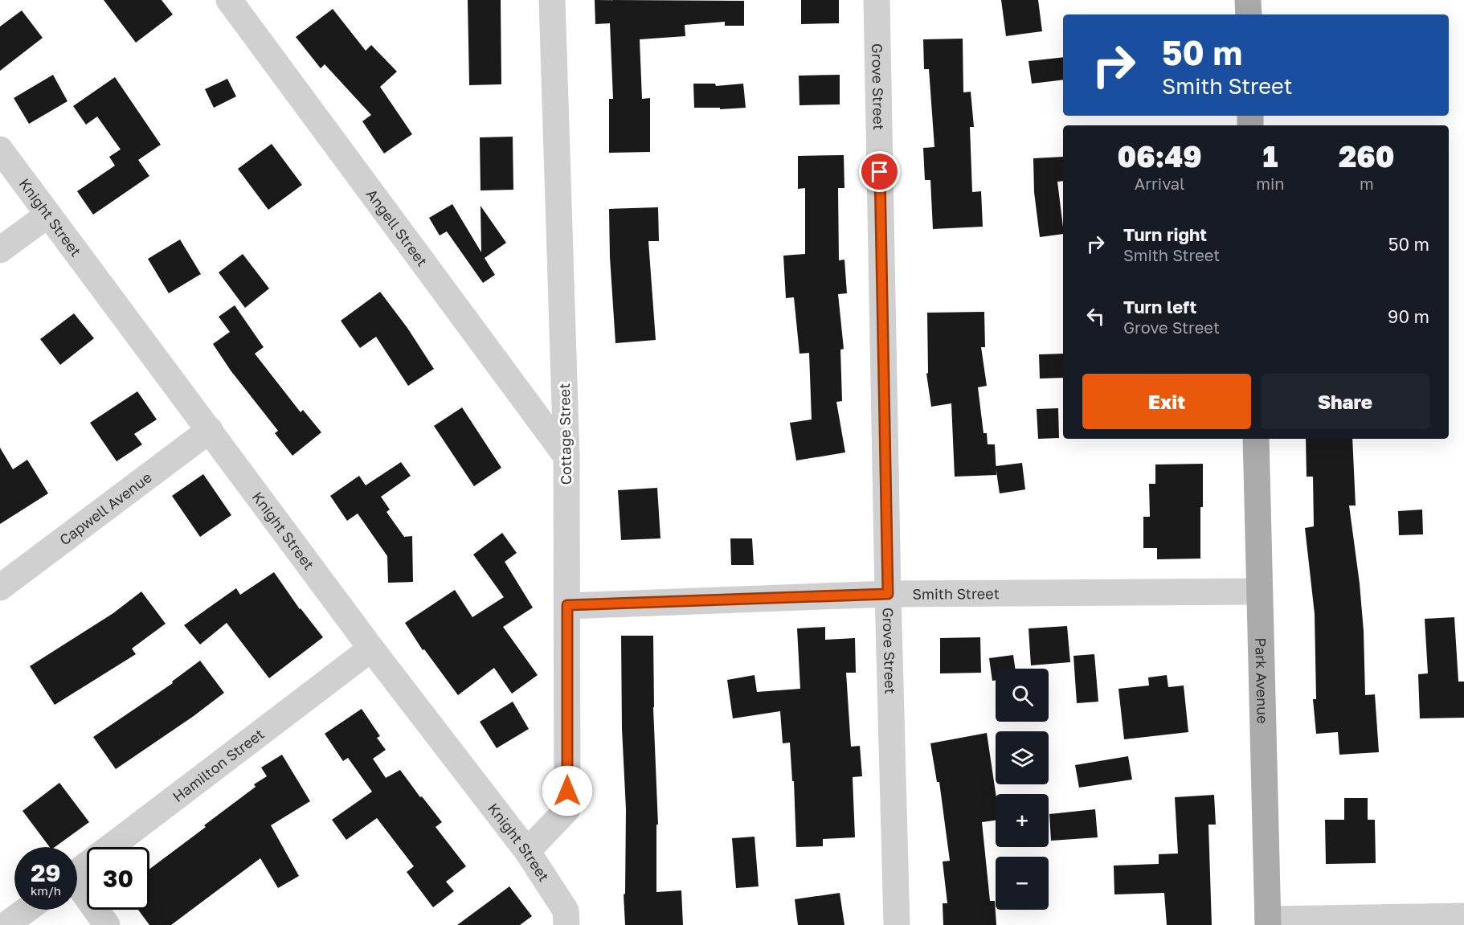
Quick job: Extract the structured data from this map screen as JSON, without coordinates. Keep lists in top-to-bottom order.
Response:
{
  "streets": {
    "main road": ["Park Avenue"],
    "street": [
      "Grove Street",
      "Knight Street",
      "Angell Street",
      "Cottage Street",
      "Capwell Avenue",
      "Smith Street",
      "Hamilton Street"
    ]
  },
  "crossings": [
    ["Grove Street", "Smith Street"],
    ["Knight Street", "Cottage Street"],
    ["Knight Street", "Capwell Avenue"],
    ["Knight Street", "Hamilton Street"],
    ["Angell Street", "Cottage Street"],
    ["Cottage Street", "Smith Street"],
    ["Smith Street", "Park Avenue"]
  ],
  "page": {
    "turn": ["50 m", "Smith Street"],
    "eta": [
      "06:49",
      "Arrival",
      "1",
      "min",
      "260",
      "m"
    ],
    "list": [
      {
        "name": "Turn right",
        "note": "Smith Street",
        "value": "50 m"
      },
      {
        "name": "Turn left",
        "note": "Grove Street",
        "value": "90 m"
      }
    ],
    "buttons": ["Exit", "Share"],
    "map_buttons": ["+", "−"],
    "speed": "29 km/h",
    "limit": "30"
  }
}
